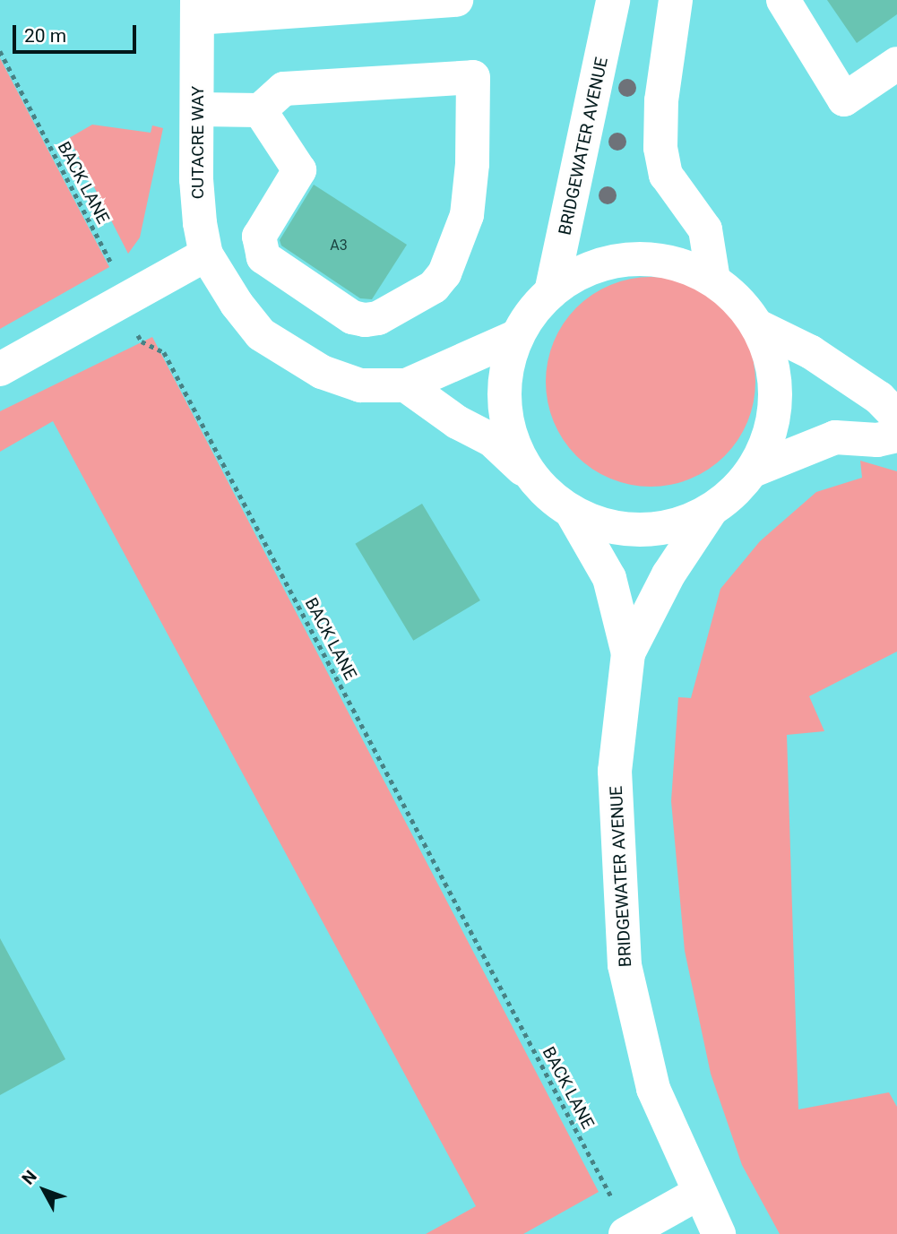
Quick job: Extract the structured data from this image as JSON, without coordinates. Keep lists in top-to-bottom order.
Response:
{
  "streets": {
    "street": ["CUTACRE WAY", "BRIDGEWATER AVENUE"],
    "path": ["BACK LANE"]
  },
  "crossings": [
    ["CUTACRE WAY", "BRIDGEWATER AVENUE"]
  ],
  "house_numbers": ["A3"],
  "scale_bar": "20 m",
  "north": "top left"
}
